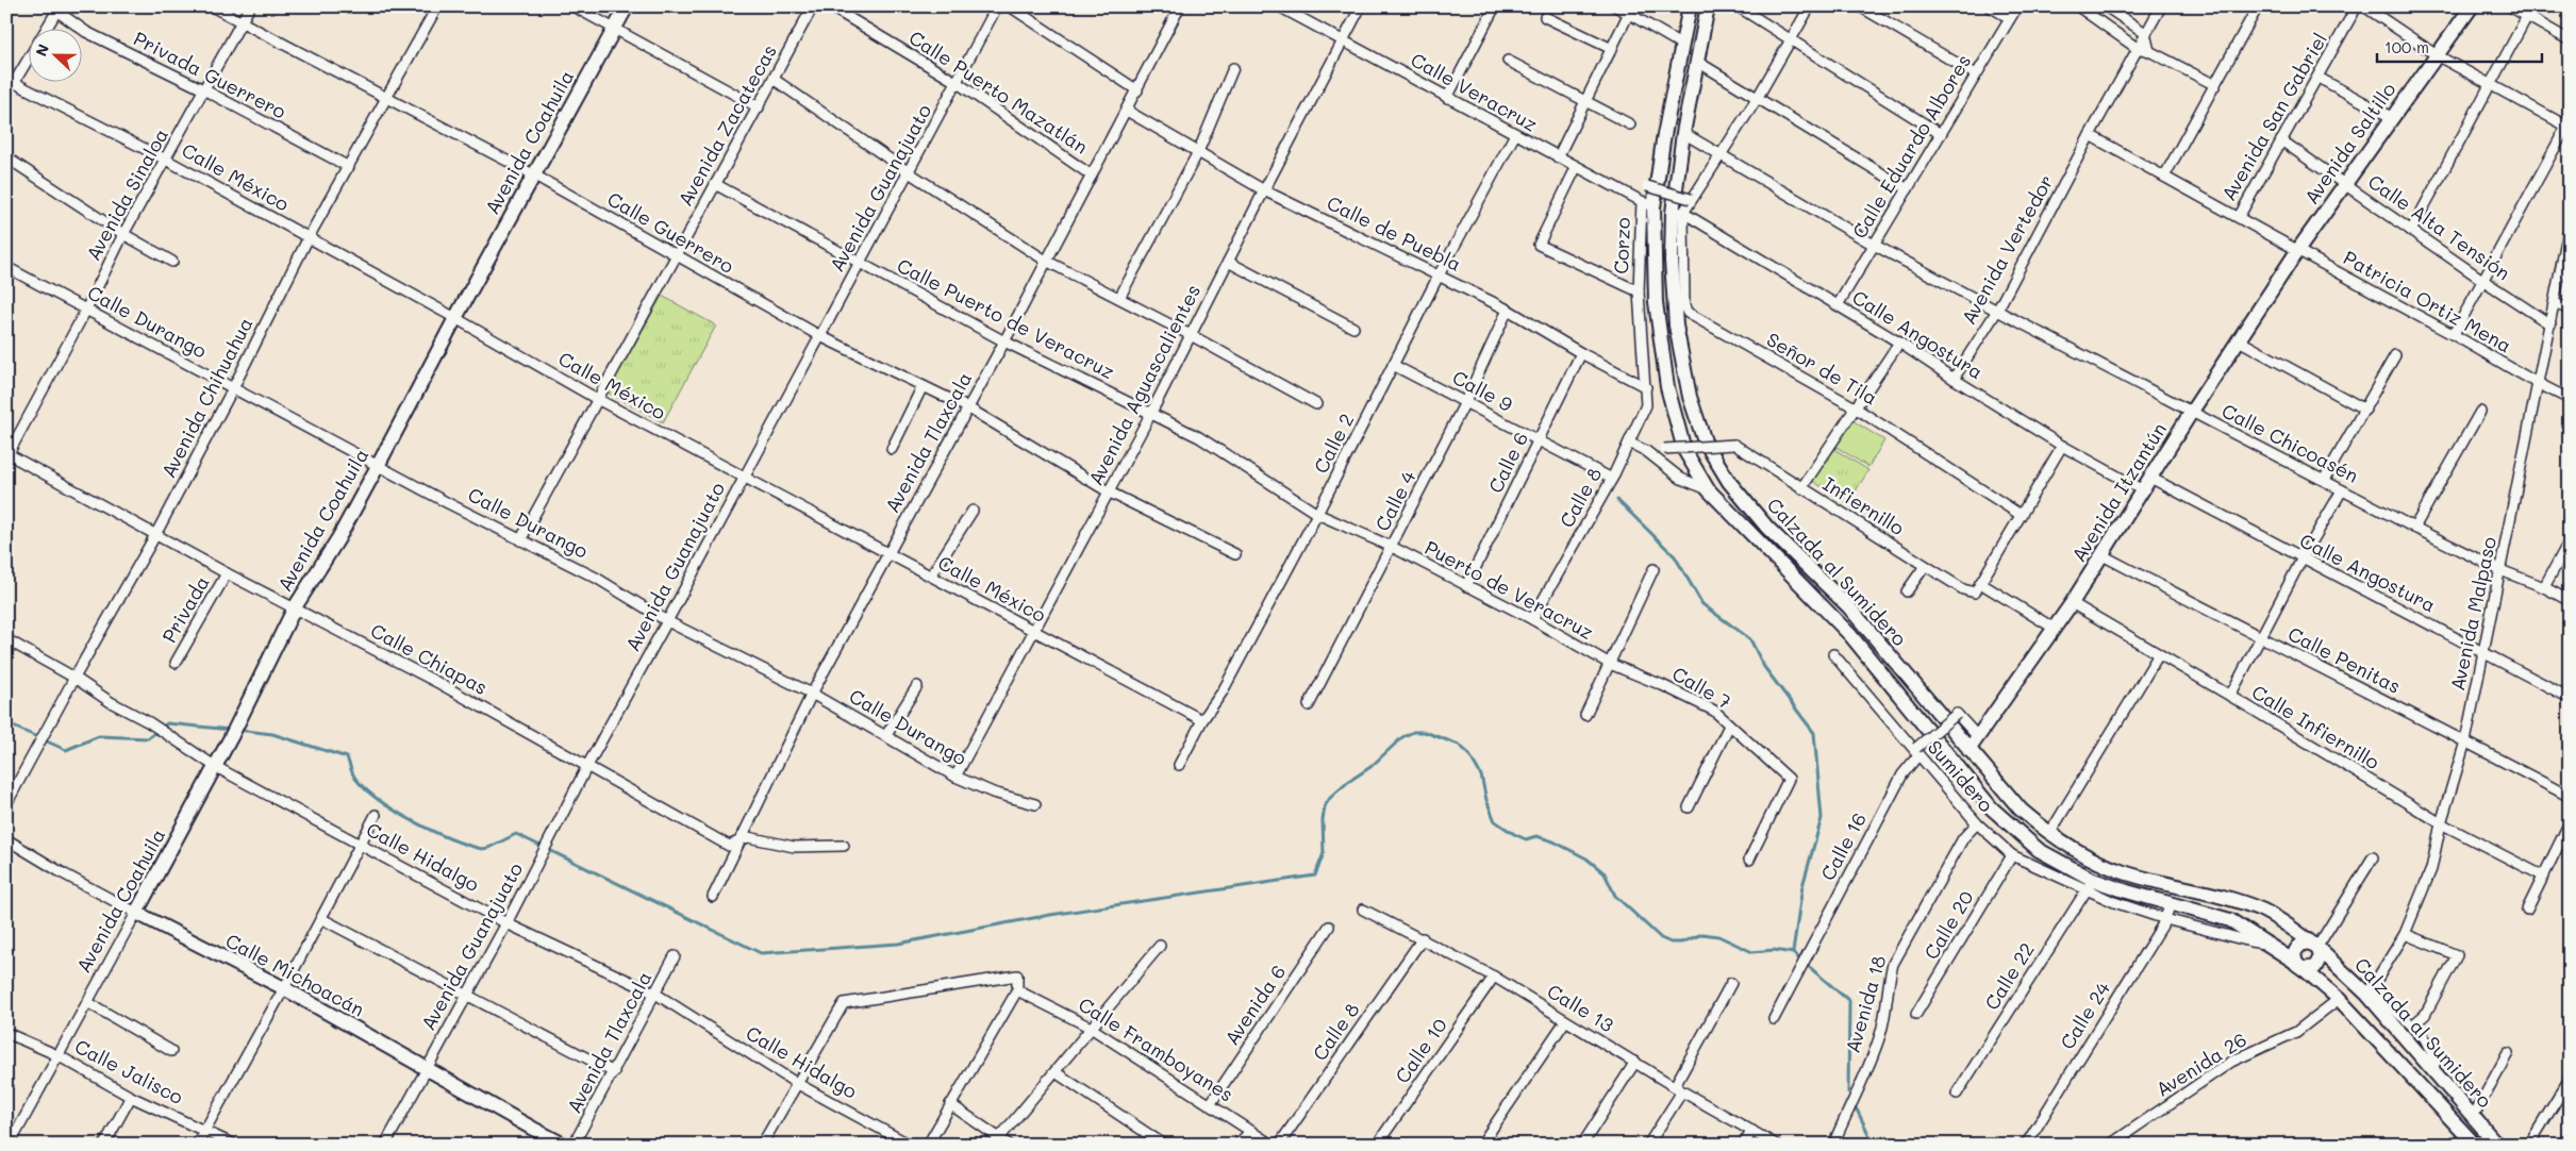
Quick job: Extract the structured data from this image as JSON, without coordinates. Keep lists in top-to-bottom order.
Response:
{
  "streets": {
    "main road": [
      "Avenida Coahuila",
      "Avenida Saltillo",
      "Avenida Itzantún",
      "Calzada al Sumidero",
      "Calle Michoacán"
    ],
    "street": [
      "Privada Guerrero",
      "Calle Puerto Mazatlán",
      "Calle Veracruz",
      "Avenida San Gabriel",
      "Avenida Zacatecas",
      "Calle Eduardo Albores",
      "Calle México",
      "Avenida Guanajuato",
      "Avenida Sinaloa",
      "Calle Alta Tensión",
      "Calle Guerrero",
      "Calle de Puebla",
      "Corzo",
      "Avenida Vertedor",
      "Patricia Ortiz Mena",
      "Calle Puerto de Veracruz",
      "Calle Durango",
      "Calle Angostura",
      "Señor de Tila",
      "Avenida Aguascalientes",
      "Calle 9",
      "Avenida Chihuahua",
      "Avenida Tlaxcala",
      "Calle 2",
      "Calle Chicoasén",
      "Calle 6",
      "Calle 8",
      "Calle 4",
      "Infiernillo",
      "Puerto de Veracruz",
      "Privada",
      "Avenida Malpaso",
      "Calle Chiapas",
      "Calle Penitas",
      "Calle 7",
      "Calle Infiernillo",
      "Sumidero",
      "Calle 16",
      "Calle Hidalgo",
      "Calle 20",
      "Calle 22",
      "Avenida 18",
      "Avenida 6",
      "Calle 13",
      "Calle 24",
      "Calle Framboyanes",
      "Calle 10",
      "Avenida 26",
      "Calle Jalisco"
    ]
  },
  "crossings": [
    ["Privada Guerrero", "Avenida Sinaloa"],
    ["Privada Guerrero", "Avenida Chihuahua"],
    ["Calle Puerto Mazatlán", "Avenida Guanajuato"],
    ["Calle Puerto Mazatlán", "Avenida Tlaxcala"],
    ["Calle Veracruz", "Corzo"],
    ["Calle Veracruz", "Avenida Aguascalientes"],
    ["Calle Veracruz", "Calle 2"],
    ["Calle Veracruz", "Calzada al Sumidero"],
    ["Avenida San Gabriel", "Calle Alta Tensión"],
    ["Avenida San Gabriel", "Patricia Ortiz Mena"],
    ["Avenida Zacatecas", "Calle México"],
    ["Avenida Zacatecas", "Calle Guerrero"],
    ["Avenida Zacatecas", "Calle Puerto de Veracruz"],
    ["Avenida Zacatecas", "Calle Durango"],
    ["Avenida Coahuila", "Calle México"],
    ["Avenida Coahuila", "Calle Guerrero"],
    ["Avenida Coahuila", "Calle Durango"],
    ["Avenida Coahuila", "Calle Chiapas"],
    ["Avenida Coahuila", "Calle Hidalgo"],
    ["Avenida Coahuila", "Calle Michoacán"],
    ["Avenida Coahuila", "Calle Jalisco"],
    ["Avenida Saltillo", "Calle Alta Tensión"],
    ["Avenida Saltillo", "Patricia Ortiz Mena"],
    ["Avenida Saltillo", "Avenida Itzantún"],
    ["Calle Eduardo Albores", "Calle Angostura"],
    ["Calle Eduardo Albores", "Calle Chicoasén"],
    ["Calle México", "Avenida Guanajuato"],
    ["Calle México", "Avenida Sinaloa"],
    ["Calle México", "Avenida Aguascalientes"],
    ["Calle México", "Avenida Chihuahua"],
    ["Calle México", "Avenida Tlaxcala"],
    ["Calle México", "Calle 2"],
    ["Avenida Guanajuato", "Calle Guerrero"],
    ["Avenida Guanajuato", "Calle Puerto de Veracruz"],
    ["Avenida Guanajuato", "Calle Durango"],
    ["Avenida Guanajuato", "Calle Chiapas"],
    ["Avenida Guanajuato", "Calle Hidalgo"],
    ["Avenida Guanajuato", "Calle Michoacán"],
    ["Avenida Sinaloa", "Calle Guerrero"],
    ["Avenida Sinaloa", "Calle Durango"],
    ["Avenida Sinaloa", "Calle Chiapas"],
    ["Calle Alta Tensión", "Avenida Malpaso"],
    ["Calle Guerrero", "Avenida Aguascalientes"],
    ["Calle Guerrero", "Avenida Chihuahua"],
    ["Calle Guerrero", "Avenida Tlaxcala"],
    ["Calle de Puebla", "Corzo"],
    ["Calle de Puebla", "Avenida Aguascalientes"],
    ["Calle de Puebla", "Avenida Tlaxcala"],
    ["Calle de Puebla", "Calle 2"],
    ["Calle de Puebla", "Calle 6"],
    ["Calle de Puebla", "Calle 8"],
    ["Calle de Puebla", "Calle 4"],
    ["Corzo", "Calle 8"],
    ["Corzo", "Calzada al Sumidero"],
    ["Avenida Vertedor", "Patricia Ortiz Mena"],
    ["Avenida Vertedor", "Calle Angostura"],
    ["Avenida Vertedor", "Calle Chicoasén"],
    ["Patricia Ortiz Mena", "Avenida Itzantún"],
    ["Patricia Ortiz Mena", "Avenida Malpaso"],
    ["Calle Puerto de Veracruz", "Avenida Aguascalientes"],
    ["Calle Puerto de Veracruz", "Avenida Tlaxcala"],
    ["Calle Puerto de Veracruz", "Calle 2"],
    ["Calle Puerto de Veracruz", "Calle 4"],
    ["Calle Puerto de Veracruz", "Puerto de Veracruz"],
    ["Calle Durango", "Avenida Aguascalientes"],
    ["Calle Durango", "Avenida Chihuahua"],
    ["Calle Durango", "Avenida Tlaxcala"],
    ["Calle Angostura", "Señor de Tila"],
    ["Calle Angostura", "Avenida Itzantún"],
    ["Calle Angostura", "Calzada al Sumidero"],
    ["Calle Angostura", "Avenida Malpaso"],
    ["Señor de Tila", "Calzada al Sumidero"],
    ["Calle 9", "Calle 2"],
    ["Calle 9", "Calle 6"],
    ["Calle 9", "Calle 8"],
    ["Calle 9", "Calle 4"],
    ["Avenida Chihuahua", "Calle Chiapas"],
    ["Avenida Chihuahua", "Calle Hidalgo"],
    ["Avenida Tlaxcala", "Calle Chiapas"],
    ["Avenida Tlaxcala", "Calle Hidalgo"],
    ["Calle Chicoasén", "Avenida Itzantún"],
    ["Calle Chicoasén", "Calzada al Sumidero"],
    ["Calle Chicoasén", "Avenida Malpaso"],
    ["Calle 6", "Puerto de Veracruz"],
    ["Avenida Itzantún", "Calzada al Sumidero"],
    ["Avenida Itzantún", "Calle Penitas"],
    ["Avenida Itzantún", "Calle Infiernillo"],
    ["Avenida Itzantún", "Calle 16"],
    ["Calle 8", "Puerto de Veracruz"],
    ["Calle 8", "Calle 13"],
    ["Calle 4", "Puerto de Veracruz"],
    ["Calzada al Sumidero", "Avenida Malpaso"],
    ["Calzada al Sumidero", "Sumidero"],
    ["Calzada al Sumidero", "Calle 22"],
    ["Calzada al Sumidero", "Calle 24"],
    ["Calzada al Sumidero", "Avenida 26"],
    ["Puerto de Veracruz", "Calle 7"],
    ["Privada", "Calle Chiapas"],
    ["Avenida Malpaso", "Calle Penitas"],
    ["Avenida Malpaso", "Calle Infiernillo"],
    ["Sumidero", "Calle 16"],
    ["Sumidero", "Calle 20"],
    ["Sumidero", "Calle 22"],
    ["Sumidero", "Avenida 18"],
    ["Sumidero", "Calle 24"],
    ["Avenida 6", "Calle Framboyanes"],
    ["Calle 13", "Calle 10"]
  ],
  "scale_bar": "100 m",
  "north": "left"
}
